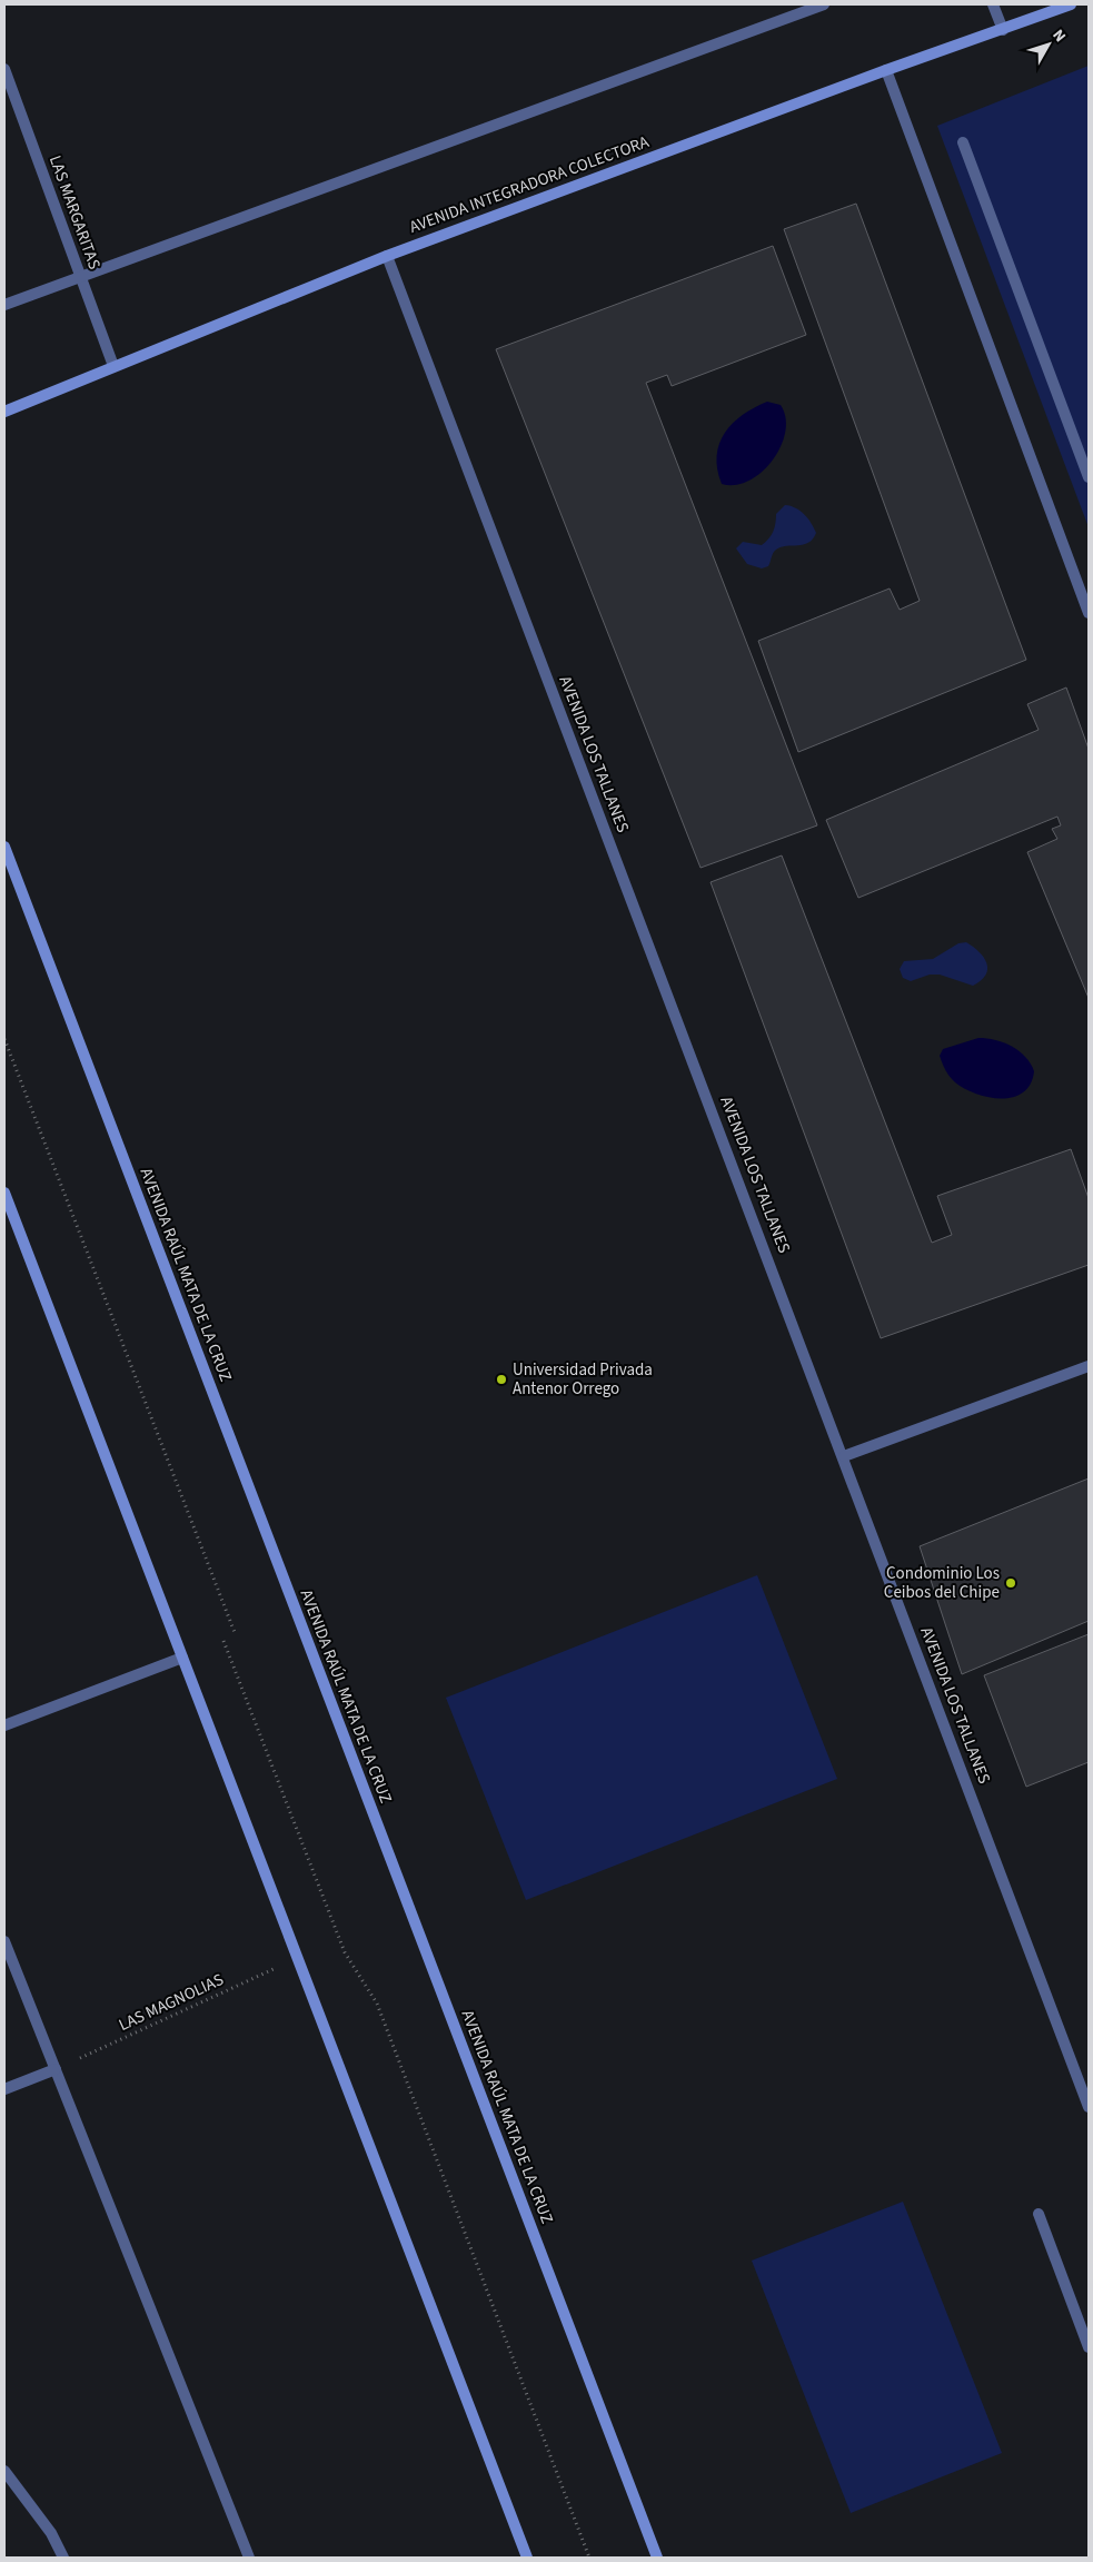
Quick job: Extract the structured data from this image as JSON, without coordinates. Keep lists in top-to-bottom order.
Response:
{
  "streets": {
    "main road": ["AVENIDA INTEGRADORA COLECTORA", "AVENIDA RAÚL MATA DE LA CRUZ"],
    "street": ["LAS MARGARITAS", "AVENIDA LOS TALLANES"],
    "path": ["LAS MAGNOLIAS"]
  },
  "crossings": [
    ["AVENIDA INTEGRADORA COLECTORA", "LAS MARGARITAS"],
    ["AVENIDA INTEGRADORA COLECTORA", "AVENIDA LOS TALLANES"]
  ],
  "places": ["Universidad Privada Antenor Orrego", "Condominio Los Ceibos del Chipe"],
  "north": "top right"
}
